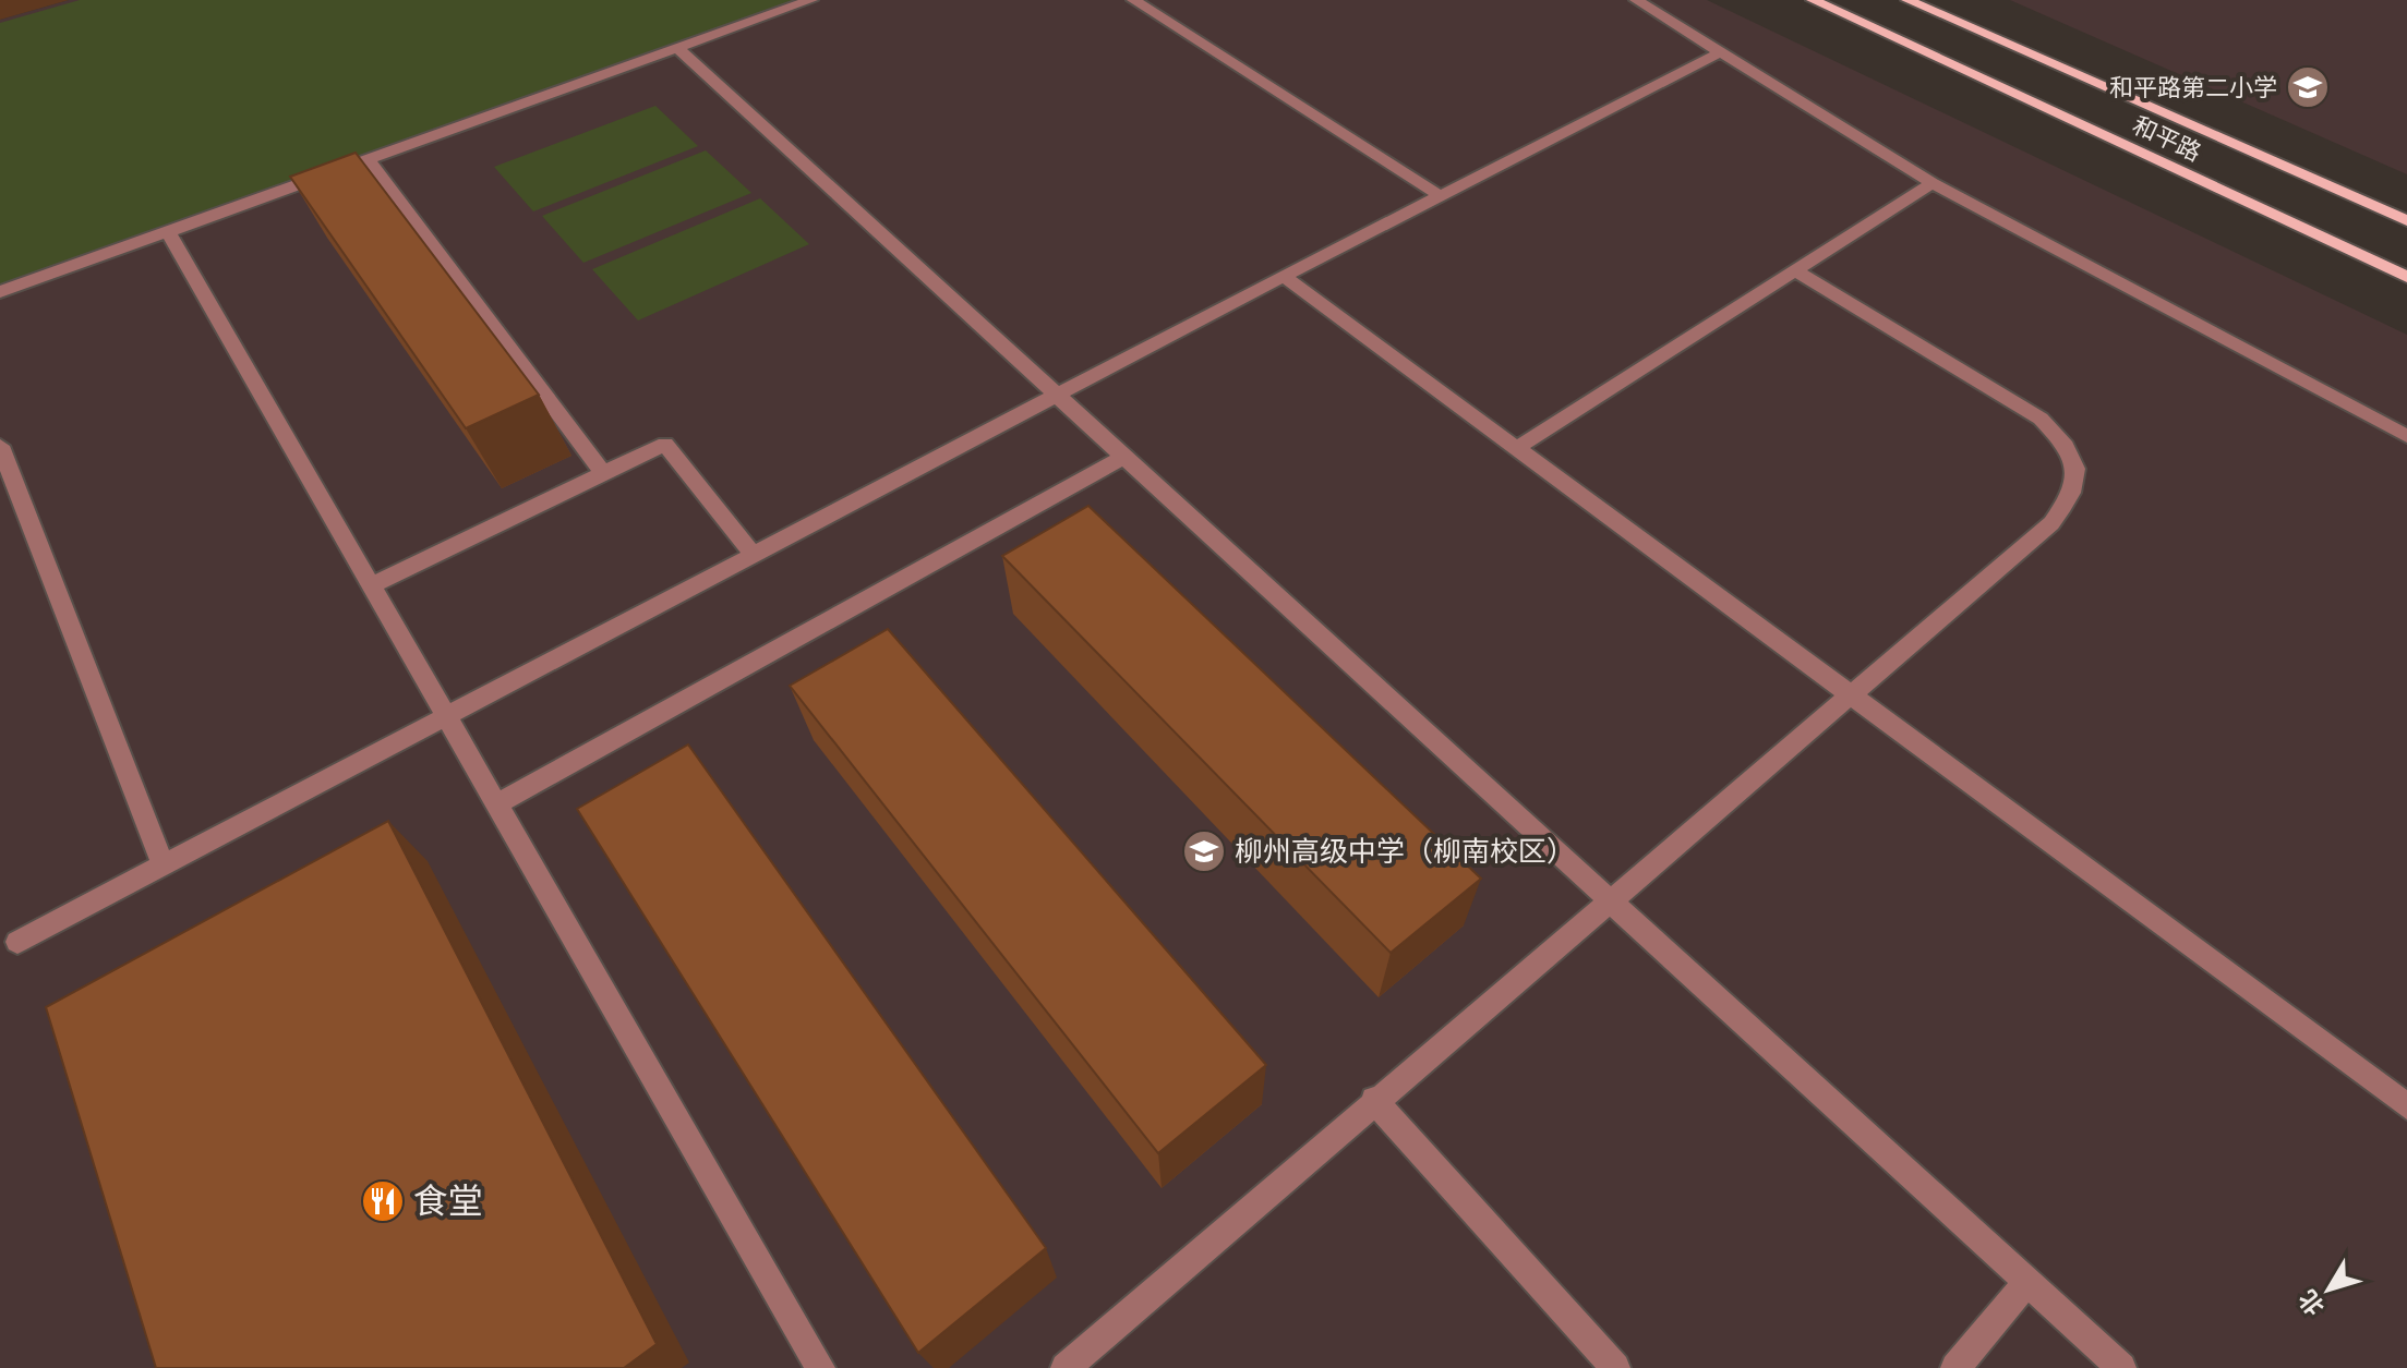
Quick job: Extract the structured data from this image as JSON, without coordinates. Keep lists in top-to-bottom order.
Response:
{
  "streets": {
    "main road": ["和平路"]
  },
  "places": {
    "school or university": ["和平路第二小学", "柳州高级中学（柳南校区）"],
    "restaurant": ["食堂"]
  },
  "north": "bottom left"
}
